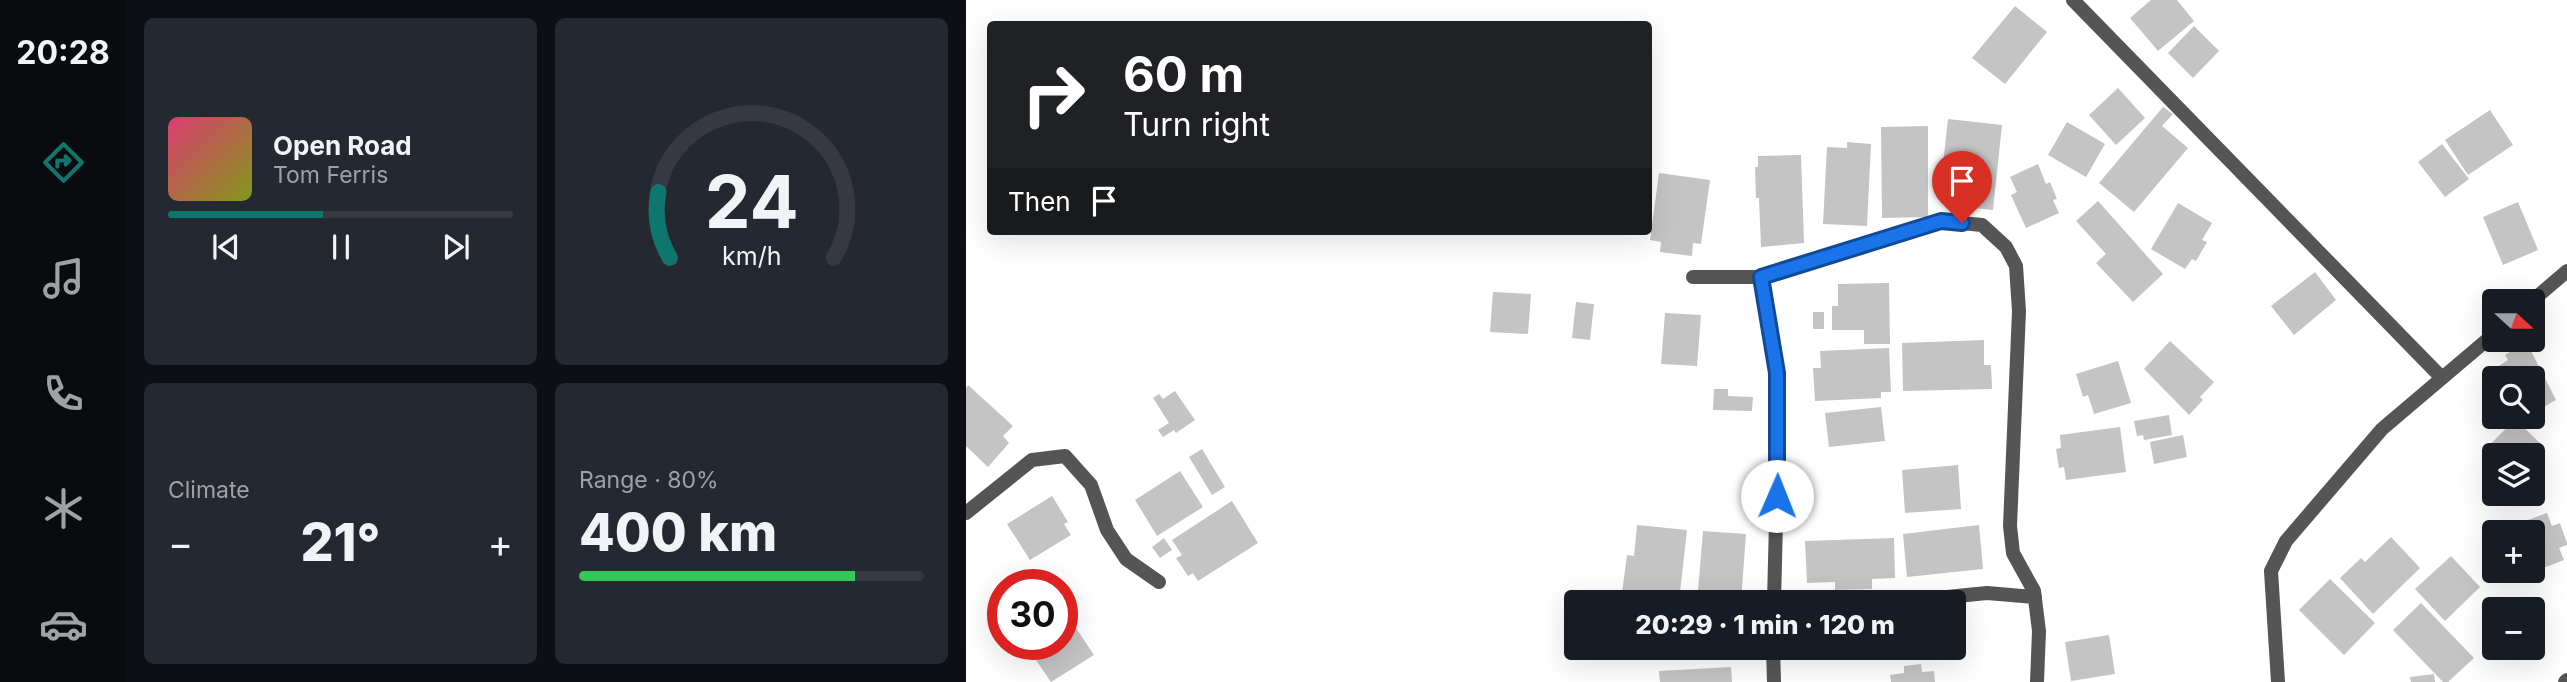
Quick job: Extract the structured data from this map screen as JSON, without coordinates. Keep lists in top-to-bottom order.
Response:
{
  "north": "right",
  "page": {
    "tabs": "20:28",
    "turn": ["60 m", "Turn right"],
    "song": ["Open Road", "Tom Ferris"],
    "then": "Then",
    "map_buttons": ["+", "−"],
    "tile": [
      "Climate",
      ["Range · 80%", "400 km"]
    ],
    "heat": ["−", "21°", "+"],
    "limit": "30",
    "trip": "20:29 · 1 min · 120 m",
    "gauge": ["24", "km/h"]
  }
}
